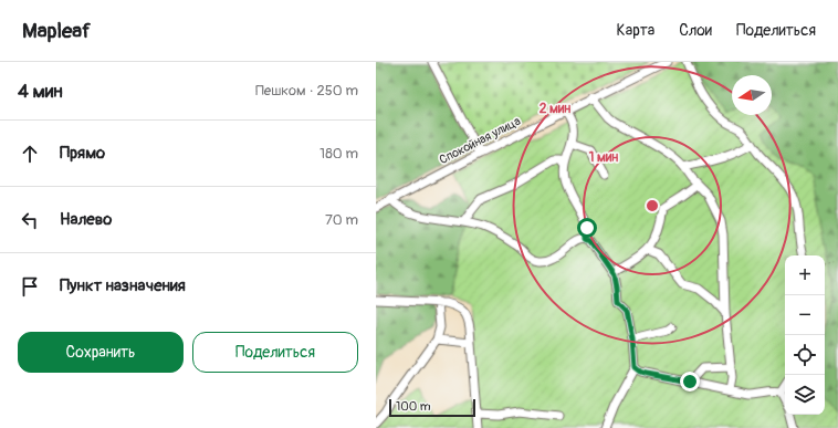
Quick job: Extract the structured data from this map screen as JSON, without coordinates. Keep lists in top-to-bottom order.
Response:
{
  "streets": {
    "street": ["Спокойная улица"]
  },
  "scale_bar": "100 m",
  "north": "left",
  "page": {
    "header": "Mapleaf",
    "nav": ["Карта", "Слои", "Поделиться"],
    "heading": ["4 мин", "Пешком · 250 m"],
    "list": [
      ["Прямо", "180 m"],
      ["Налево", "70 m"],
      "Пункт назначения"
    ],
    "map_buttons": ["+", "−"],
    "buttons": ["Сохранить", "Поделиться"],
    "scale": "100 m"
  },
  "rings": ["2 мин", "1 мин"]
}
